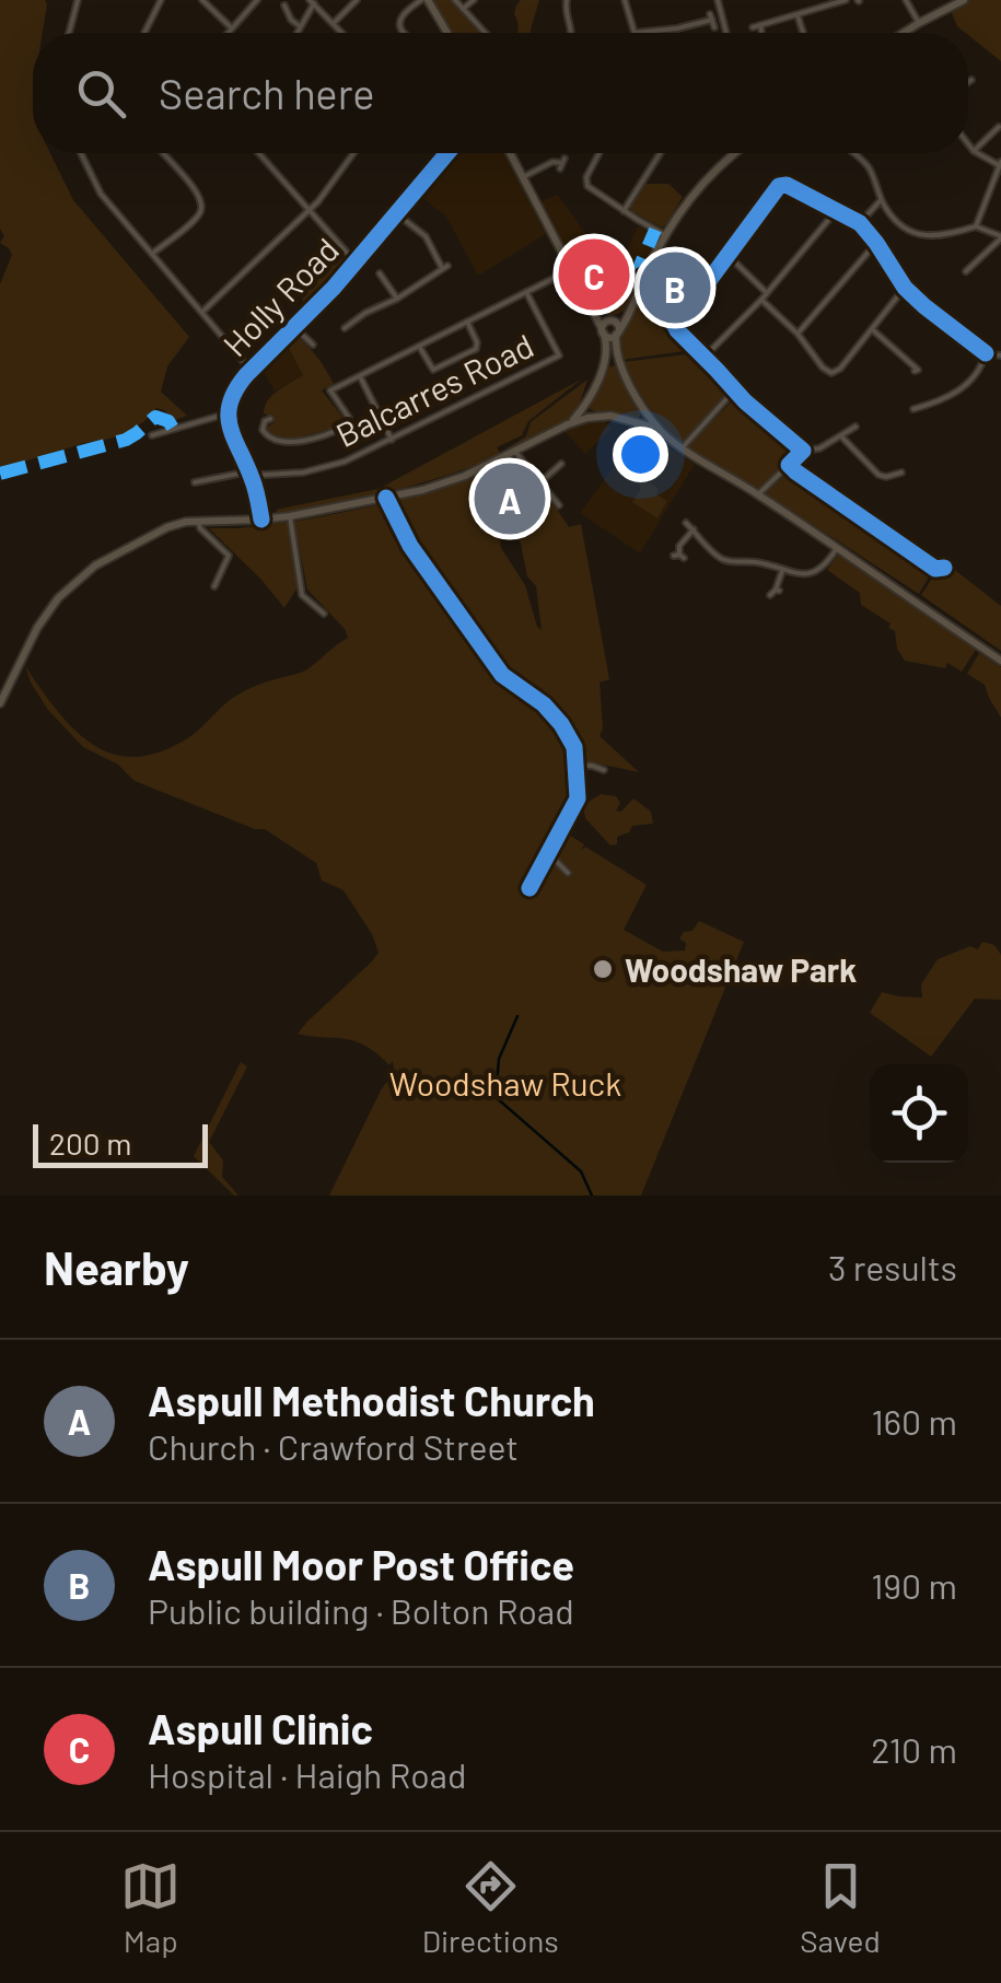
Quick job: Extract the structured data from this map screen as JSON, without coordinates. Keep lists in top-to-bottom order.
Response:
{
  "streets": {
    "street": ["Holly Road", "Balcarres Road"]
  },
  "parks": ["Woodshaw Ruck"],
  "places": ["Woodshaw Park"],
  "scale_bar": "200 m",
  "page": {
    "search": "Search here",
    "pins": ["C", "B", "A"],
    "scale": "200 m",
    "heading": ["Nearby", "3 results"],
    "list": [
      {
        "mark": "A",
        "name": "Aspull Methodist Church",
        "note": "Church · Crawford Street",
        "value": "160 m"
      },
      {
        "mark": "B",
        "name": "Aspull Moor Post Office",
        "note": "Public building · Bolton Road",
        "value": "190 m"
      },
      {
        "mark": "C",
        "name": "Aspull Clinic",
        "note": "Hospital · Haigh Road",
        "value": "210 m"
      }
    ],
    "nav": ["Map", "Directions", "Saved"]
  }
}
